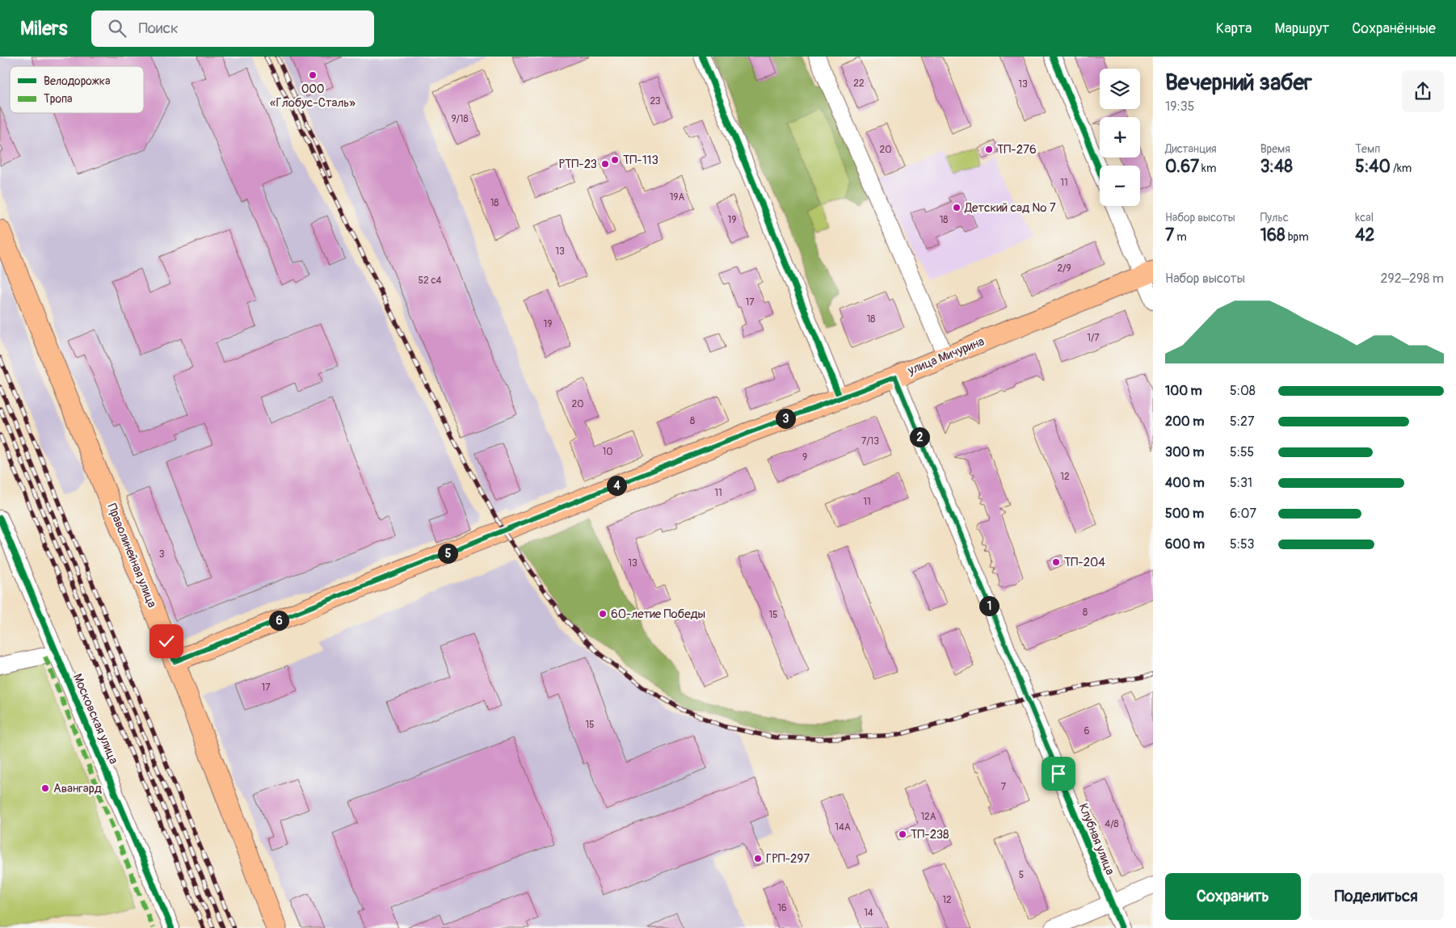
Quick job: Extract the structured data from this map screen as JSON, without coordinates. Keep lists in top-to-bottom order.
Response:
{
  "streets": {
    "main road": ["улица Мичурина", "Праволинейная улица"],
    "street": ["Московская улица", "Клубная улица"]
  },
  "crossings": [
    ["улица Мичурина", "Праволинейная улица"],
    ["улица Мичурина", "Клубная улица"]
  ],
  "places": [
    "ООО «Глобус-Сталь»",
    "ТП-276",
    "ТП-113",
    "РТП-23",
    "Детский сад № 7",
    "ТП-204",
    "60-летие Победы",
    "Авангард",
    "ТП-238",
    "ГРП-297"
  ],
  "house_numbers": [
    "22",
    "13",
    "23",
    "9/18",
    "20",
    "11",
    "19А",
    "18",
    "19",
    "18",
    "13",
    "2/9",
    "52 с4",
    "17",
    "18",
    "19",
    "1/7",
    "20",
    "8",
    "7/13",
    "10",
    "9",
    "12",
    "11",
    "11",
    "3",
    "13",
    "8",
    "15",
    "17",
    "15",
    "6",
    "7",
    "12А",
    "4/8",
    "14А",
    "5",
    "12",
    "16",
    "14"
  ],
  "legend": ["Велодорожка", "Тропа"],
  "page": {
    "header": "Milers",
    "search": "Поиск",
    "nav": ["Карта", "Маршрут", "Сохранённые"],
    "heading": ["Вечерний забег", "19:35"],
    "map_buttons": ["+", "−"],
    "stats": [
      ["Дистанция", "0.67 km"],
      ["Время", "3:48"],
      ["Темп", "5:40 /km"],
      ["Набор высоты", "7 m"],
      ["Пульс", "168 bpm"],
      ["kcal", "42"]
    ],
    "chart": ["Набор высоты", "292–298 m"],
    "list": [
      {
        "name": "100 m",
        "note": "5:08"
      },
      {
        "name": "200 m",
        "note": "5:27"
      },
      {
        "name": "300 m",
        "note": "5:55"
      },
      {
        "name": "400 m",
        "note": "5:31"
      },
      {
        "name": "500 m",
        "note": "6:07"
      },
      {
        "name": "600 m",
        "note": "5:53"
      }
    ],
    "pins": [
      "3",
      "2",
      "4",
      "5",
      "1",
      "6"
    ],
    "buttons": ["Сохранить", "Поделиться"]
  }
}
